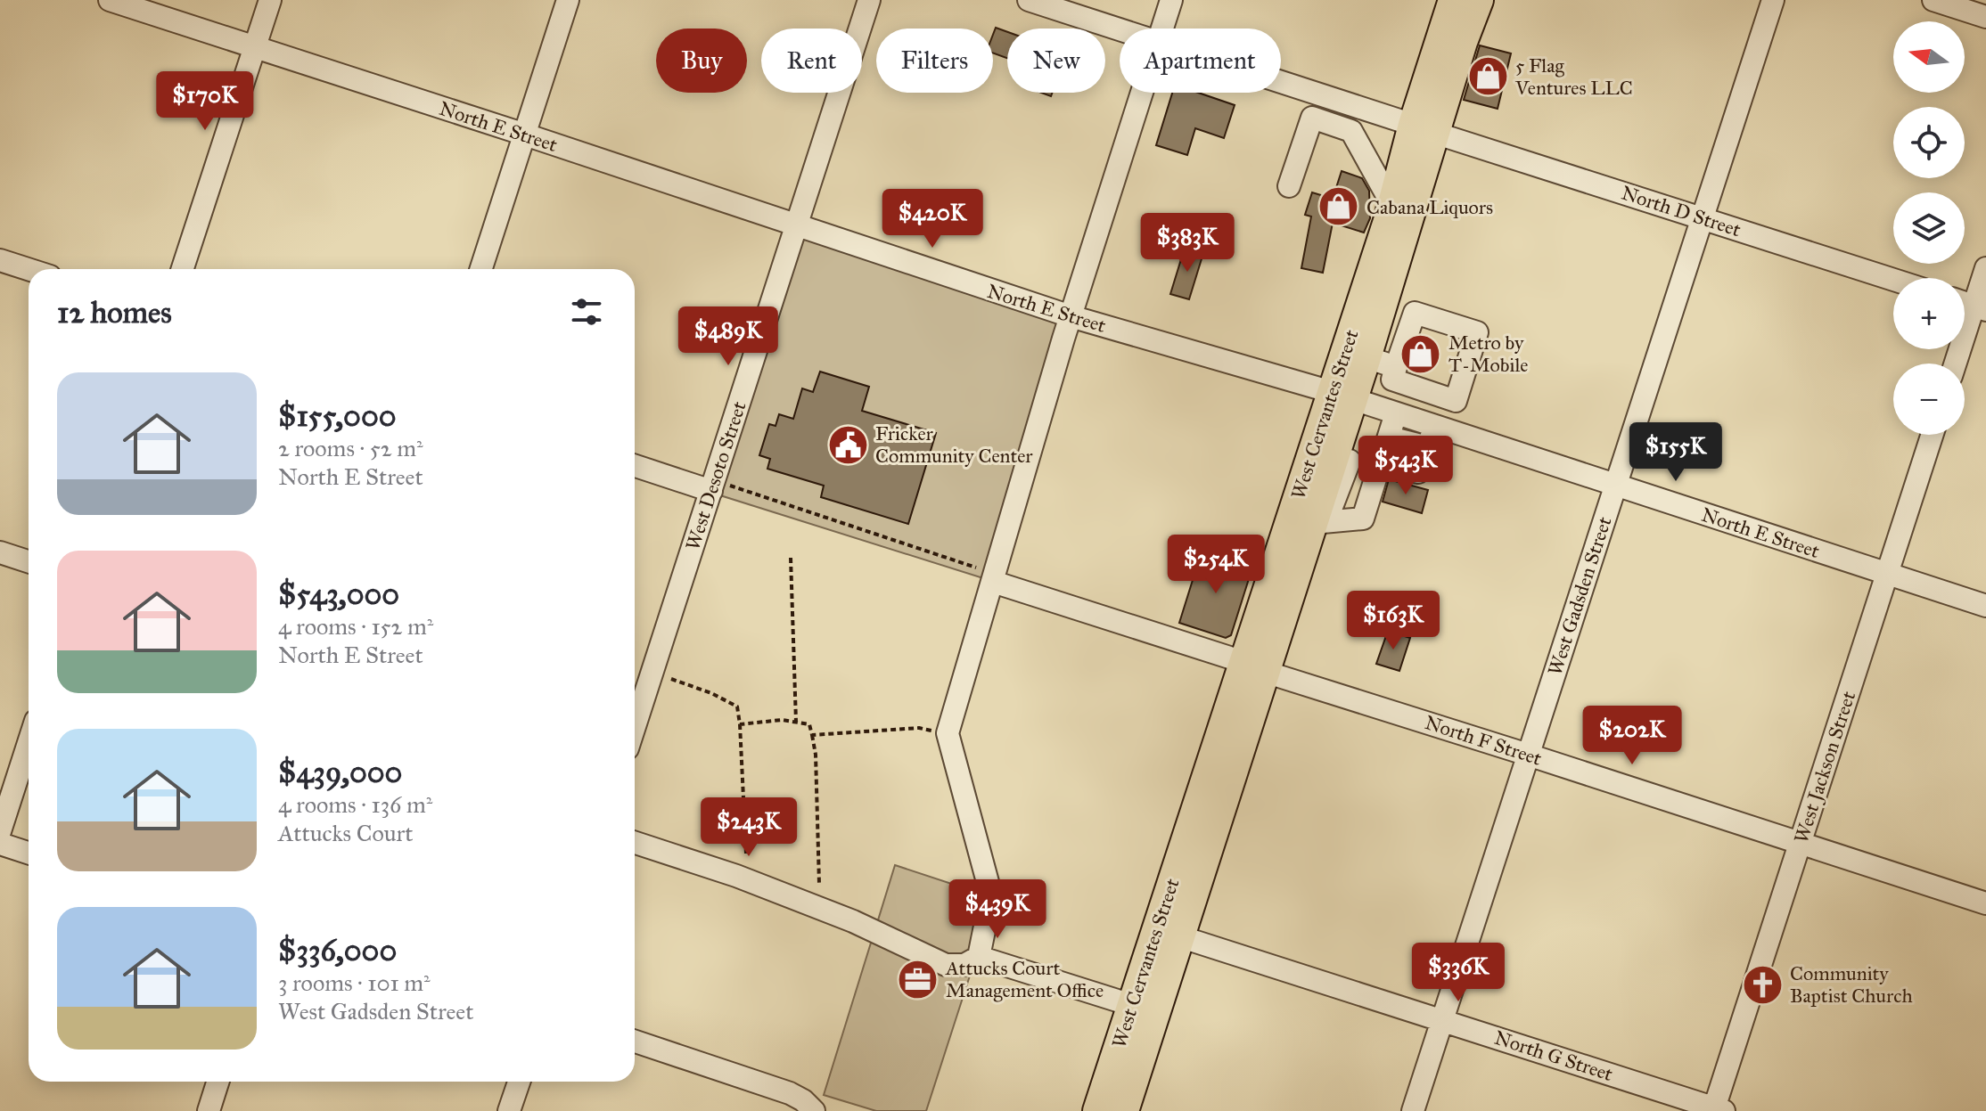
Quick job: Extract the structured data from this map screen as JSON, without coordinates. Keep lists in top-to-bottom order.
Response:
{
  "streets": {
    "main road": ["West Cervantes Street"],
    "street": [
      "North E Street",
      "North D Street",
      "West Desoto Street",
      "West Gadsden Street",
      "North F Street",
      "West Jackson Street",
      "North G Street"
    ]
  },
  "crossings": [
    ["North E Street", "West Cervantes Street"],
    ["North E Street", "West Desoto Street"],
    ["North E Street", "West Gadsden Street"],
    ["North E Street", "West Jackson Street"],
    ["North D Street", "West Cervantes Street"],
    ["North D Street", "West Gadsden Street"],
    ["West Cervantes Street", "North F Street"],
    ["West Cervantes Street", "North G Street"],
    ["West Gadsden Street", "North F Street"],
    ["West Gadsden Street", "North G Street"],
    ["North F Street", "West Jackson Street"],
    ["West Jackson Street", "North G Street"]
  ],
  "places": {
    "shop": ["5 Flag Ventures LLC", "Cabana Liquors", "Metro by T-Mobile"],
    "public building": ["Fricker Community Center"],
    "office": ["Attucks Court Management Office"],
    "church": ["Community Baptist Church"]
  },
  "north": "left",
  "page": {
    "map_buttons": ["+", "−"],
    "chip": [
      "Buy",
      "Rent",
      "Filters",
      "New",
      "Apartment"
    ],
    "price": [
      "$170K",
      "$420K",
      "$383K",
      "$489K",
      "$155K",
      "$543K",
      "$254K",
      "$163K",
      "$202K",
      "$243K",
      "$439K",
      "$336K"
    ],
    "heading": "12 homes",
    "list": [
      {
        "name": "$155,000",
        "note": "2 rooms · 52 m² · North E Street"
      },
      {
        "name": "$543,000",
        "note": "4 rooms · 152 m² · North E Street"
      },
      {
        "name": "$439,000",
        "note": "4 rooms · 136 m² · Attucks Court"
      },
      {
        "name": "$336,000",
        "note": "3 rooms · 101 m² · West Gadsden Street"
      }
    ]
  }
}
